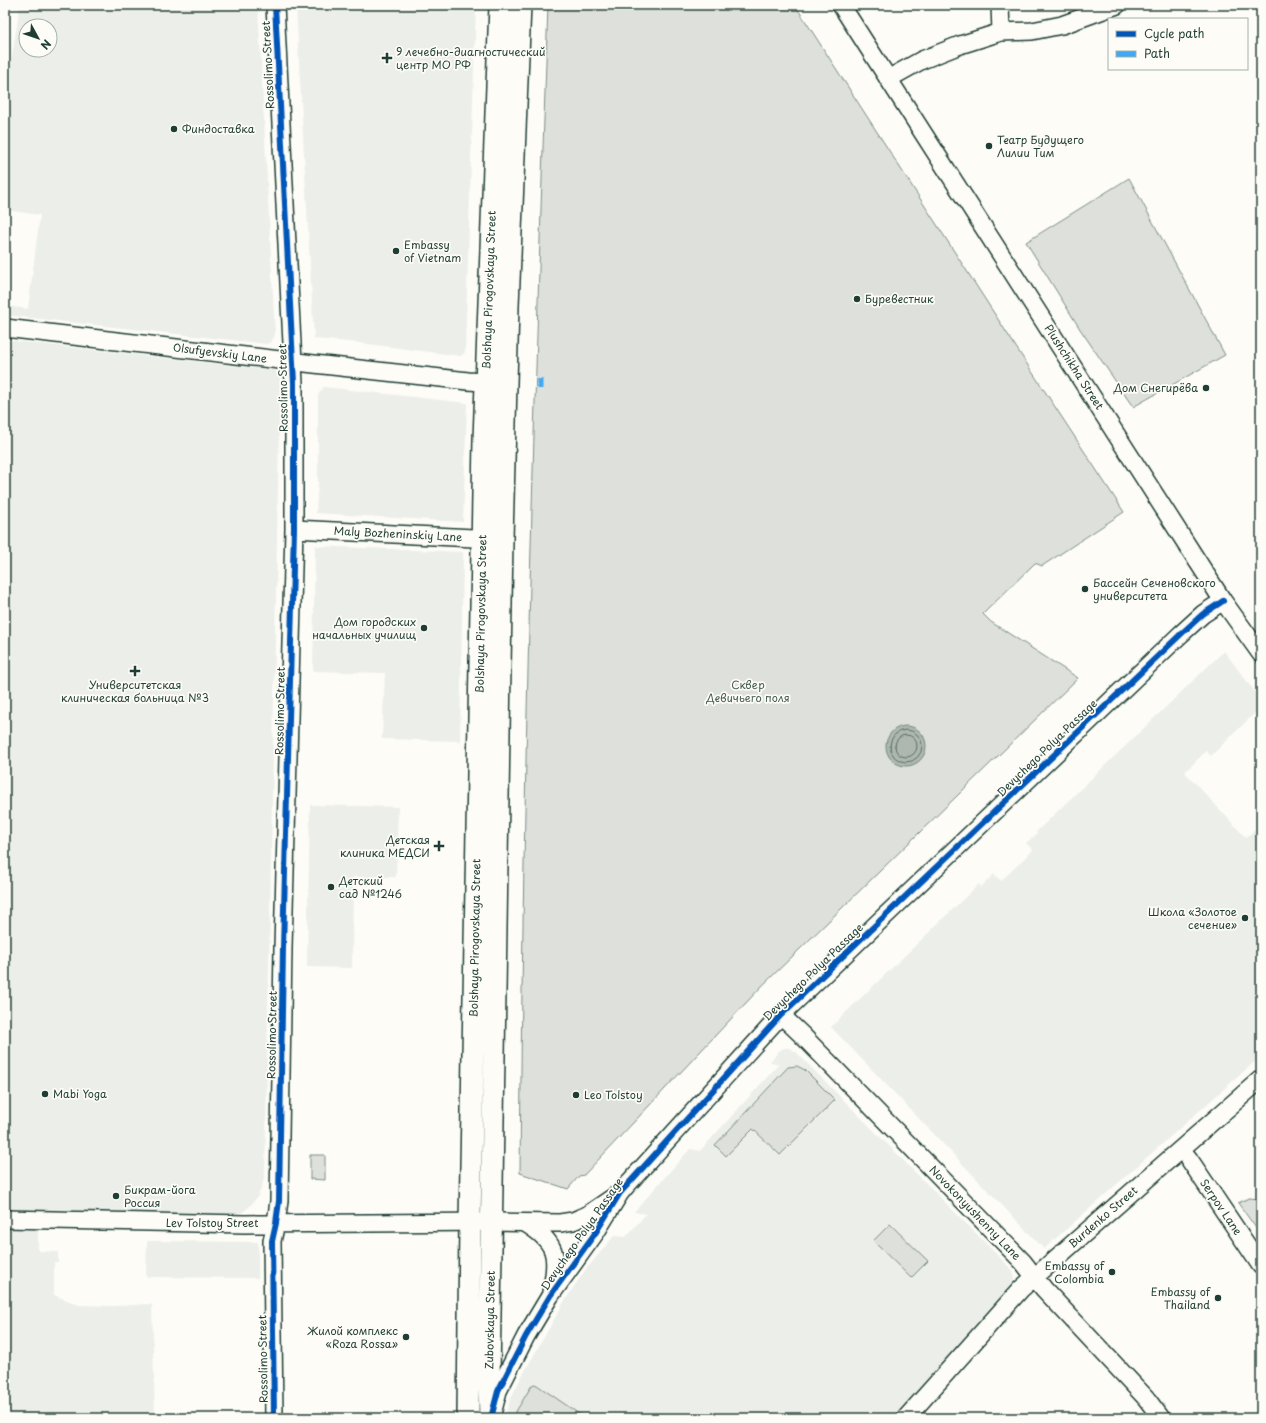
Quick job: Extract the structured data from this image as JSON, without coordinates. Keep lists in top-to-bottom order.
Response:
{
  "streets": {
    "main road": ["Bolshaya Pirogovskaya Street", "Zubovskaya Street"],
    "street": [
      "Rossolimo Street",
      "Olsufyevskiy Lane",
      "Plushchikha Street",
      "Maly Bozheninskiy Lane",
      "Devychego Polya Passage",
      "Serpov Lane",
      "Novokonyushenny Lane",
      "Burdenko Street",
      "Lev Tolstoy Street"
    ]
  },
  "crossings": [
    ["Rossolimo Street", "Olsufyevskiy Lane"],
    ["Rossolimo Street", "Maly Bozheninskiy Lane"],
    ["Rossolimo Street", "Lev Tolstoy Street"],
    ["Bolshaya Pirogovskaya Street", "Olsufyevskiy Lane"],
    ["Bolshaya Pirogovskaya Street", "Maly Bozheninskiy Lane"],
    ["Bolshaya Pirogovskaya Street", "Lev Tolstoy Street"],
    ["Bolshaya Pirogovskaya Street", "Zubovskaya Street"],
    ["Plushchikha Street", "Devychego Polya Passage"],
    ["Devychego Polya Passage", "Novokonyushenny Lane"],
    ["Devychego Polya Passage", "Lev Tolstoy Street"],
    ["Devychego Polya Passage", "Zubovskaya Street"],
    ["Serpov Lane", "Burdenko Street"],
    ["Novokonyushenny Lane", "Burdenko Street"],
    ["Lev Tolstoy Street", "Zubovskaya Street"]
  ],
  "parks": ["Сквер Девичьего поля"],
  "places": {
    "health": ["9 лечебно-диагностический центр МО РФ", "Университетская клиническая больница №3", "Детская клиника МЕДСИ"],
    "other": [
      "Финдоставка",
      "Театр Будущего Лилии Тим",
      "Embassy of Vietnam",
      "Буревестник",
      "Дом Снегирёва",
      "Бассейн Сеченовского университета",
      "Дом городских начальных училищ",
      "Детский сад №1246",
      "Школа «Золотое сечение»",
      "Mabi Yoga",
      "Leo Tolstoy",
      "Бикрам-йога Россия",
      "Embassy of Colombia",
      "Embassy of Thailand",
      "Жилой комплекс «Roza Rossa»"
    ]
  },
  "legend": ["Cycle path", "Path"],
  "north": "bottom right"
}
